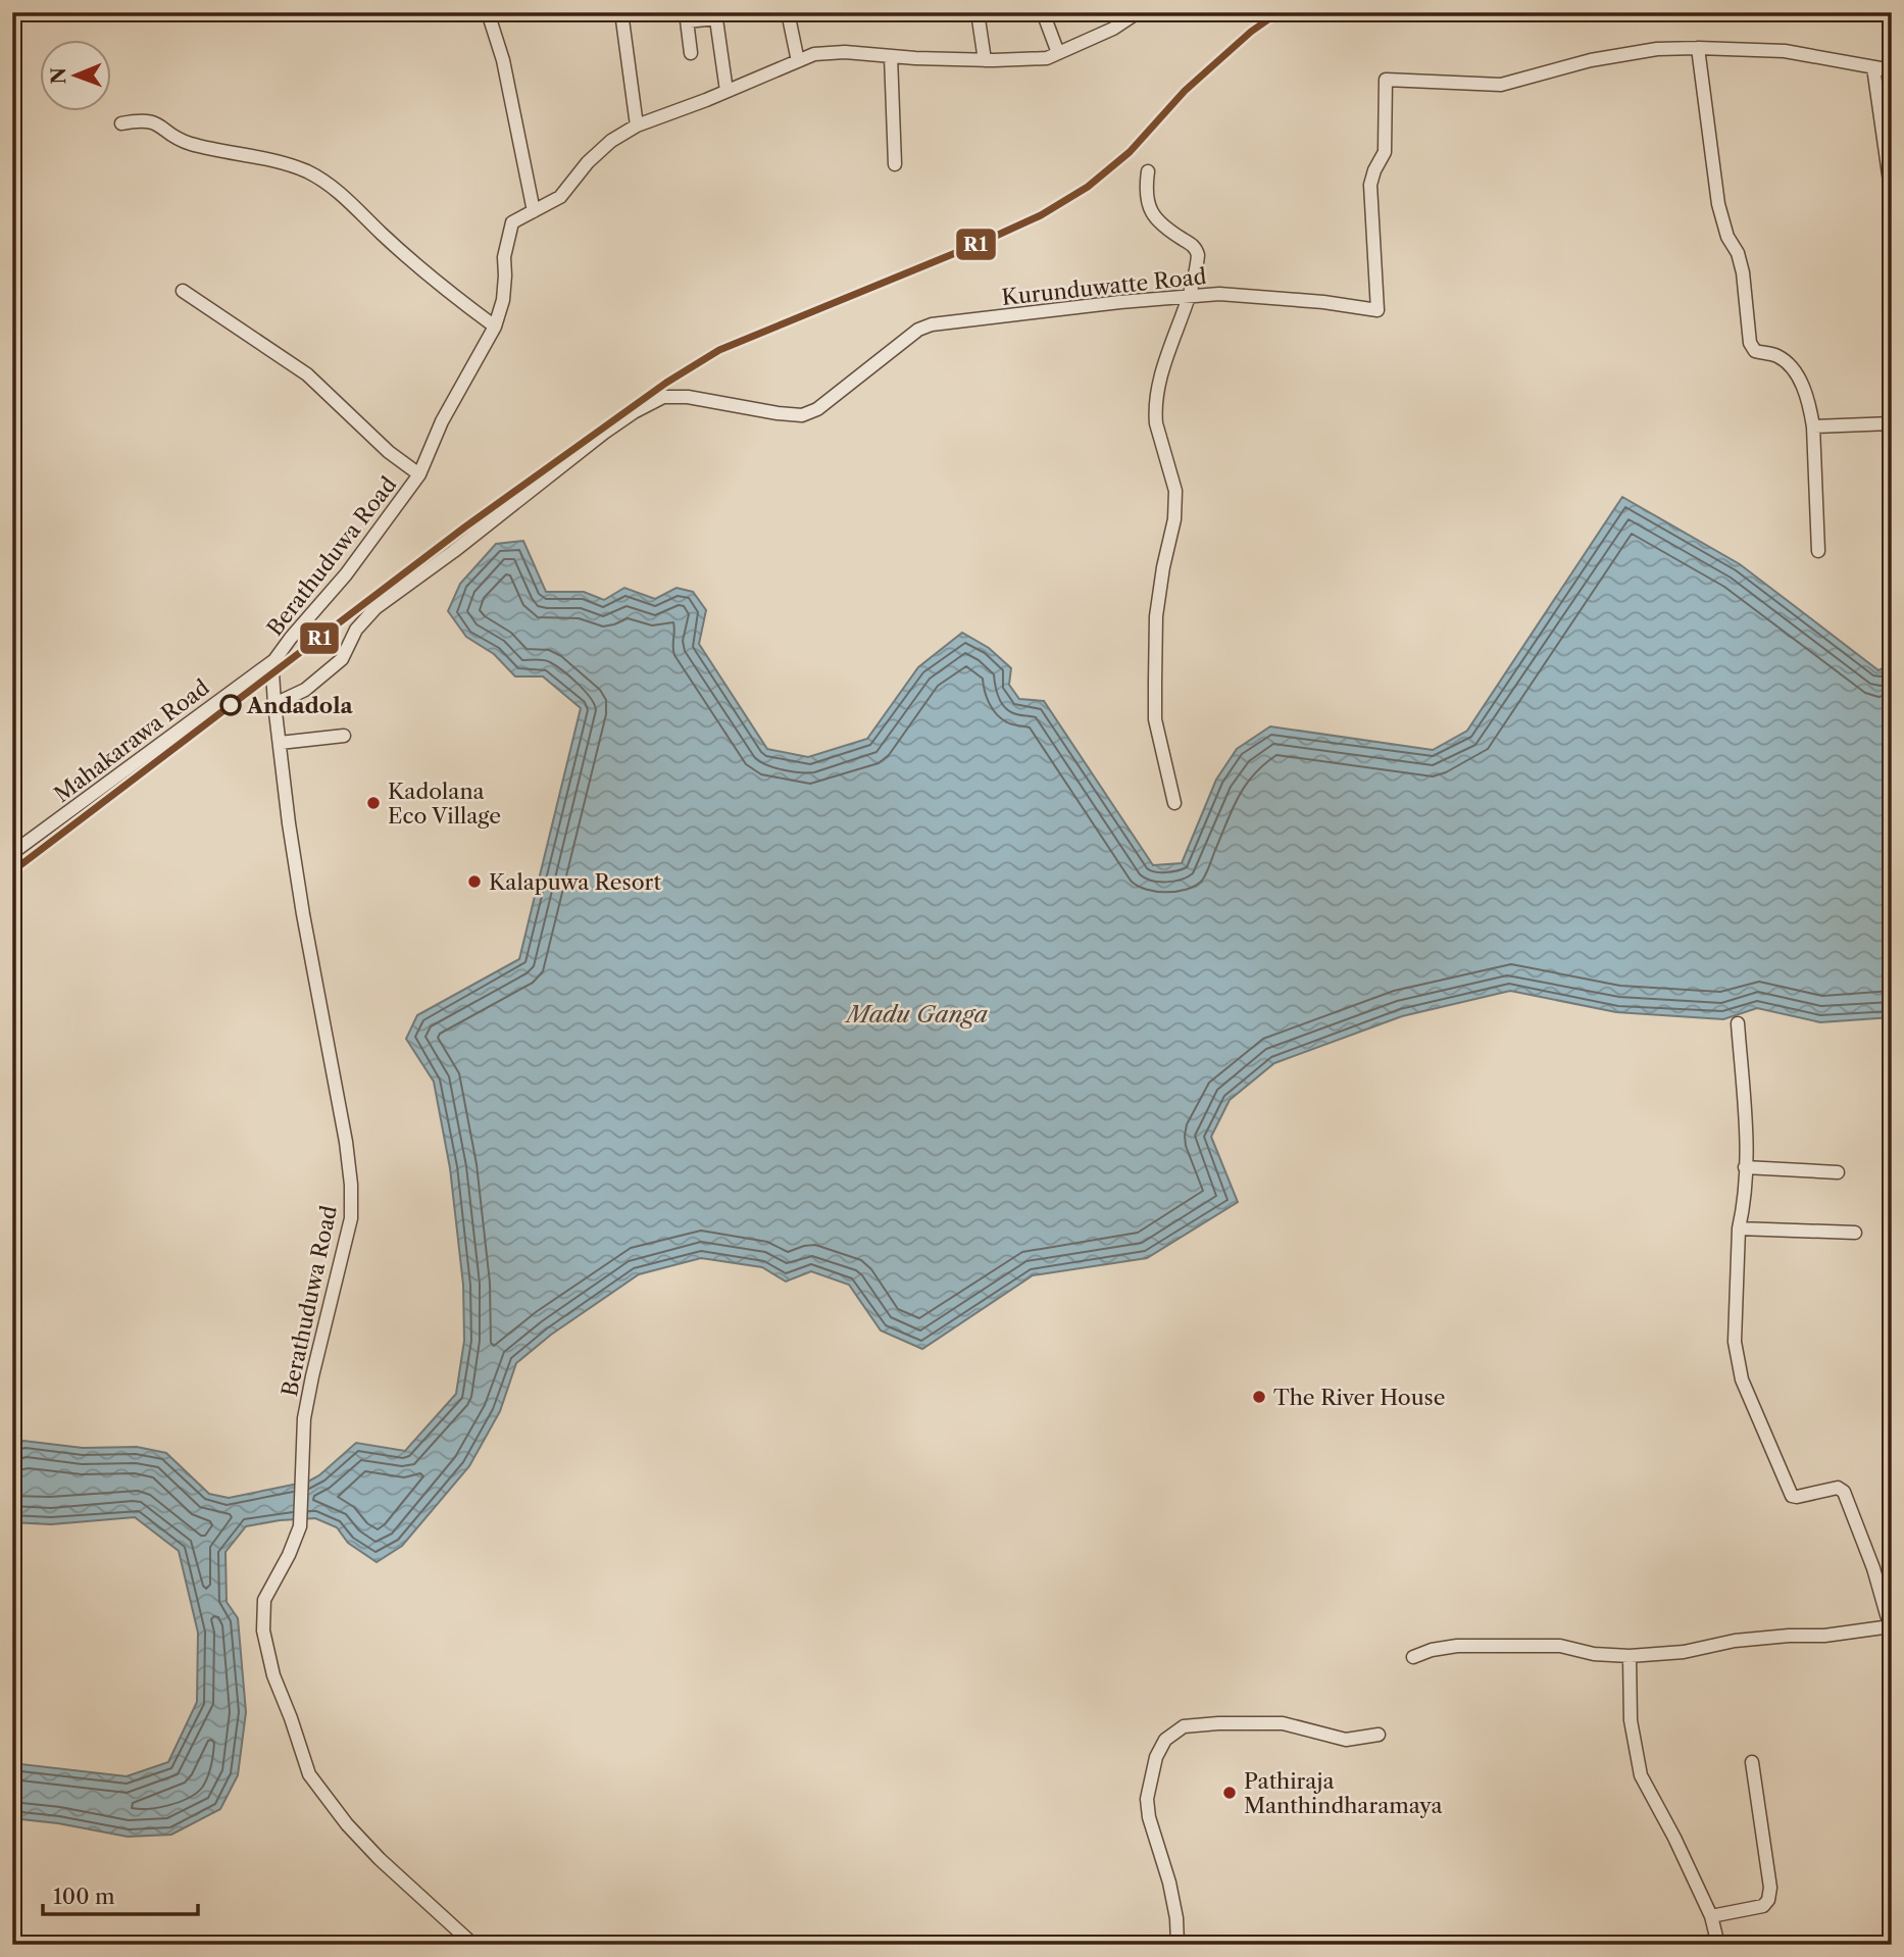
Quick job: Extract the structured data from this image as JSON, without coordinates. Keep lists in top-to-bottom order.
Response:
{
  "streets": {
    "street": ["Kurunduwatte Road", "Berathuduwa Road", "Mahakarawa Road"]
  },
  "crossings": [
    ["Kurunduwatte Road", "Berathuduwa Road"],
    ["Berathuduwa Road", "Mahakarawa Road"]
  ],
  "water": ["Madu Ganga"],
  "places": [
    "Andadola",
    "Kadolana Eco Village",
    "Kalapuwa Resort",
    "The River House",
    "Pathiraja Manthindharamaya"
  ],
  "lines": ["transit line R1"],
  "scale_bar": "100 m",
  "north": "left"
}
